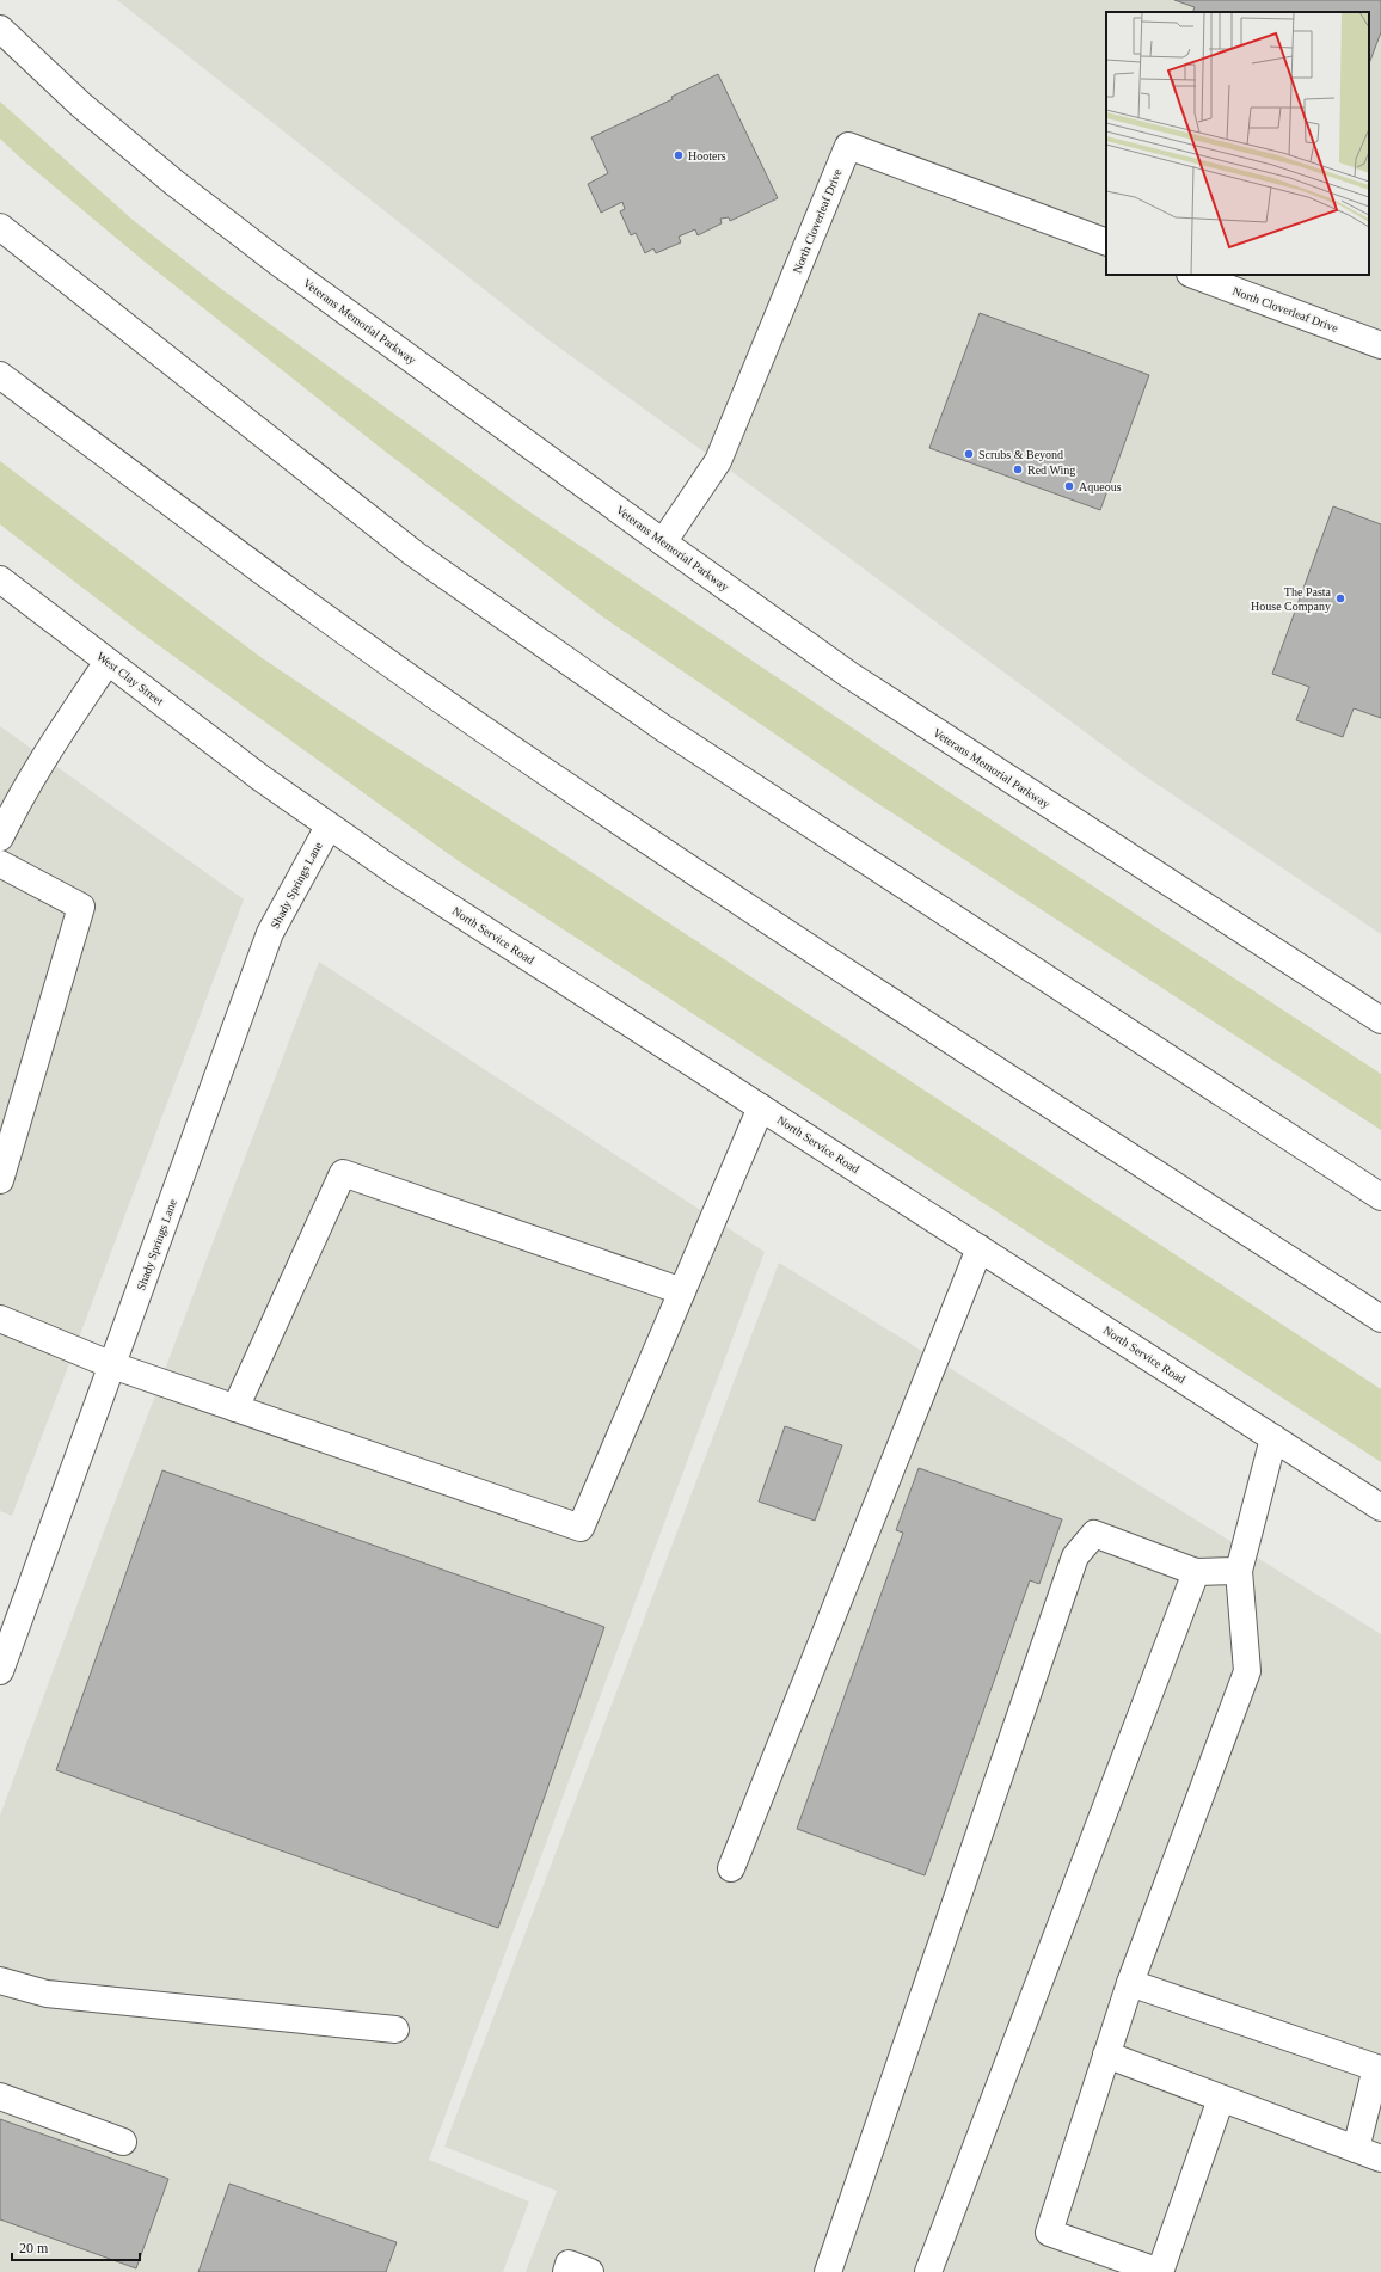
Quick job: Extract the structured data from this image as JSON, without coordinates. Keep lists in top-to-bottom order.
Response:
{
  "streets": {
    "main road": [
      "North Cloverleaf Drive",
      "Veterans Memorial Parkway",
      "West Clay Street",
      "Shady Springs Lane",
      "North Service Road"
    ]
  },
  "crossings": [
    ["North Cloverleaf Drive", "Veterans Memorial Parkway"],
    ["West Clay Street", "North Service Road"],
    ["Shady Springs Lane", "North Service Road"]
  ],
  "places": [
    "Hooters",
    "Scrubs & Beyond",
    "Red Wing",
    "Aqueous",
    "The Pasta House Company"
  ],
  "scale_bar": "20 m"
}
